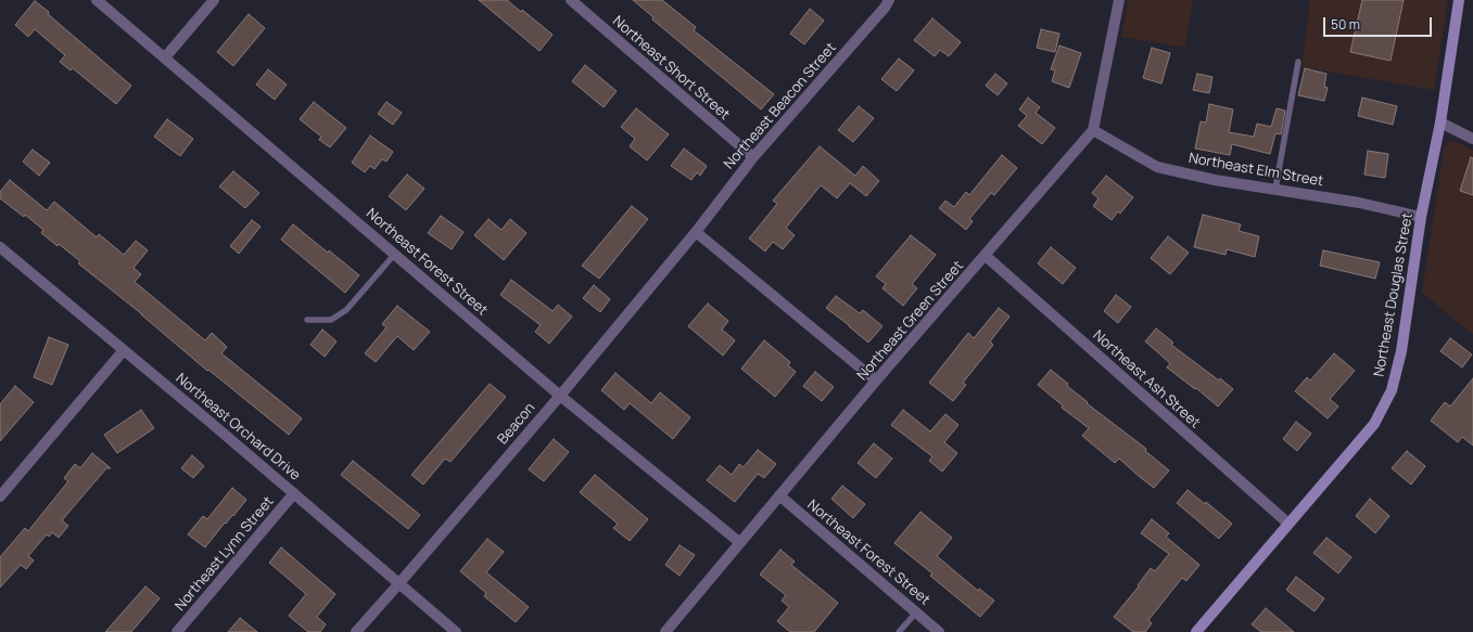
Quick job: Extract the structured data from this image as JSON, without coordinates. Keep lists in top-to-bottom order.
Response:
{
  "streets": {
    "main road": ["Northeast Douglas Street"],
    "street": [
      "Northeast Short Street",
      "Northeast Beacon Street",
      "Northeast Elm Street",
      "Northeast Forest Street",
      "Northeast Green Street",
      "Northeast Ash Street",
      "Beacon",
      "Northeast Orchard Drive",
      "Northeast Lynn Street"
    ]
  },
  "crossings": [
    ["Northeast Short Street", "Northeast Beacon Street"],
    ["Northeast Beacon Street", "Beacon"],
    ["Northeast Elm Street", "Northeast Douglas Street"],
    ["Northeast Elm Street", "Northeast Green Street"],
    ["Northeast Forest Street", "Northeast Green Street"],
    ["Northeast Forest Street", "Beacon"],
    ["Northeast Douglas Street", "Northeast Ash Street"],
    ["Northeast Green Street", "Northeast Ash Street"],
    ["Beacon", "Northeast Orchard Drive"],
    ["Northeast Orchard Drive", "Northeast Lynn Street"]
  ],
  "scale_bar": "50 m"
}
